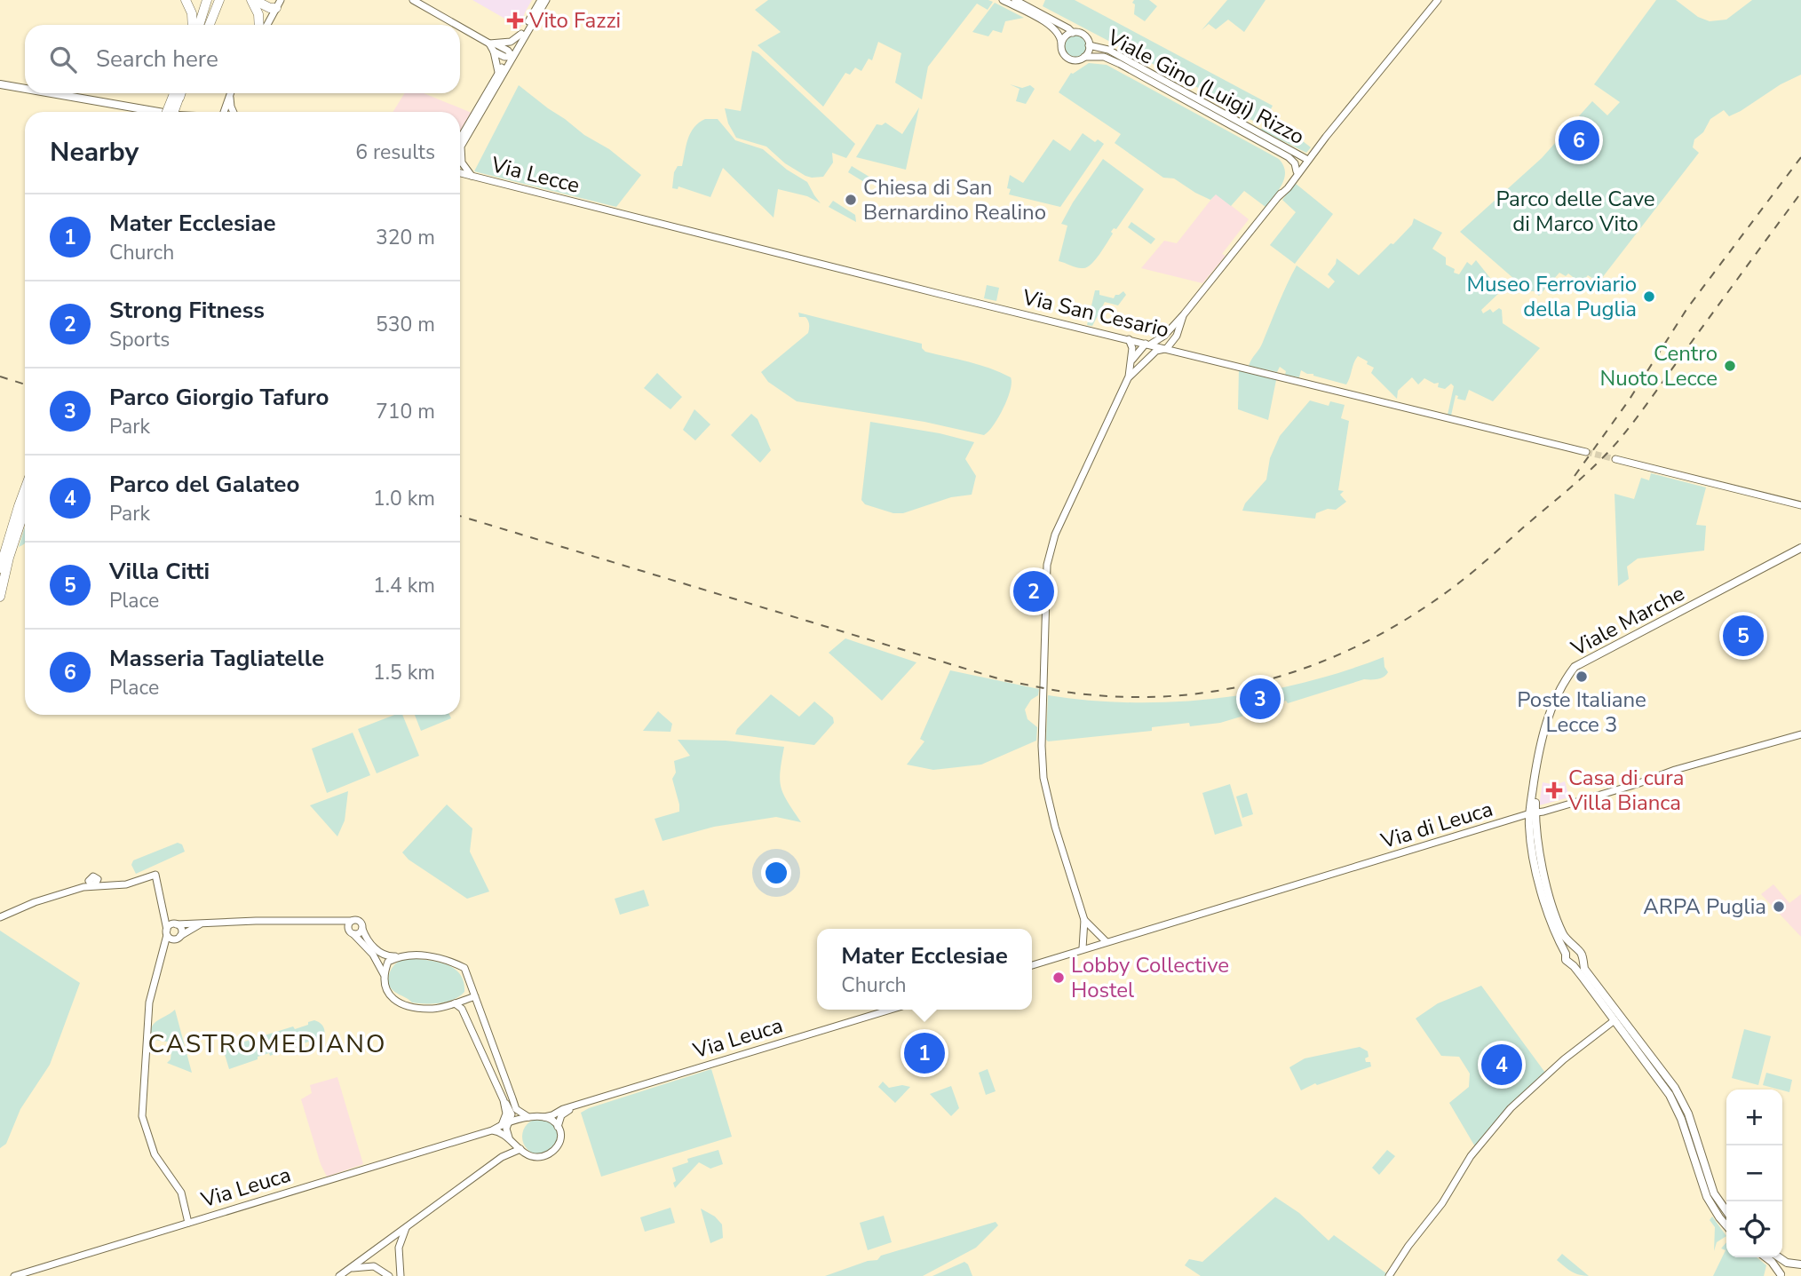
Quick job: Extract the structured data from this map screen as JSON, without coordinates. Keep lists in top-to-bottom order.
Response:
{
  "streets": {
    "main road": [
      "Viale Gino (Luigi) Rizzo",
      "Via Lecce",
      "Via San Cesario",
      "Viale Marche",
      "Via di Leuca",
      "Via Leuca"
    ]
  },
  "crossings": [
    ["Via Lecce", "Via San Cesario"],
    ["Viale Marche", "Via di Leuca"]
  ],
  "districts": ["CASTROMEDIANO"],
  "parks": ["Parco delle Cave di Marco Vito"],
  "places": {
    "health": ["Vito Fazzi", "Casa di cura Villa Bianca"],
    "other": [
      "Chiesa di San Bernardino Realino",
      "Museo Ferroviario della Puglia",
      "Centro Nuoto Lecce",
      "Poste Italiane Lecce 3",
      "ARPA Puglia",
      "Lobby Collective Hostel"
    ]
  },
  "page": {
    "search": "Search here",
    "heading": ["Nearby", "6 results"],
    "pins": [
      "6",
      "2",
      "5",
      "3",
      "1",
      "4"
    ],
    "list": [
      {
        "mark": "1",
        "name": "Mater Ecclesiae",
        "note": "Church",
        "value": "320 m"
      },
      {
        "mark": "2",
        "name": "Strong Fitness",
        "note": "Sports",
        "value": "530 m"
      },
      {
        "mark": "3",
        "name": "Parco Giorgio Tafuro",
        "note": "Park",
        "value": "710 m"
      },
      {
        "mark": "4",
        "name": "Parco del Galateo",
        "note": "Park",
        "value": "1.0 km"
      },
      {
        "mark": "5",
        "name": "Villa Citti",
        "note": "Place",
        "value": "1.4 km"
      },
      {
        "mark": "6",
        "name": "Masseria Tagliatelle",
        "note": "Place",
        "value": "1.5 km"
      }
    ],
    "popup": ["Mater Ecclesiae", "Church"],
    "map_buttons": ["+", "−"]
  }
}
